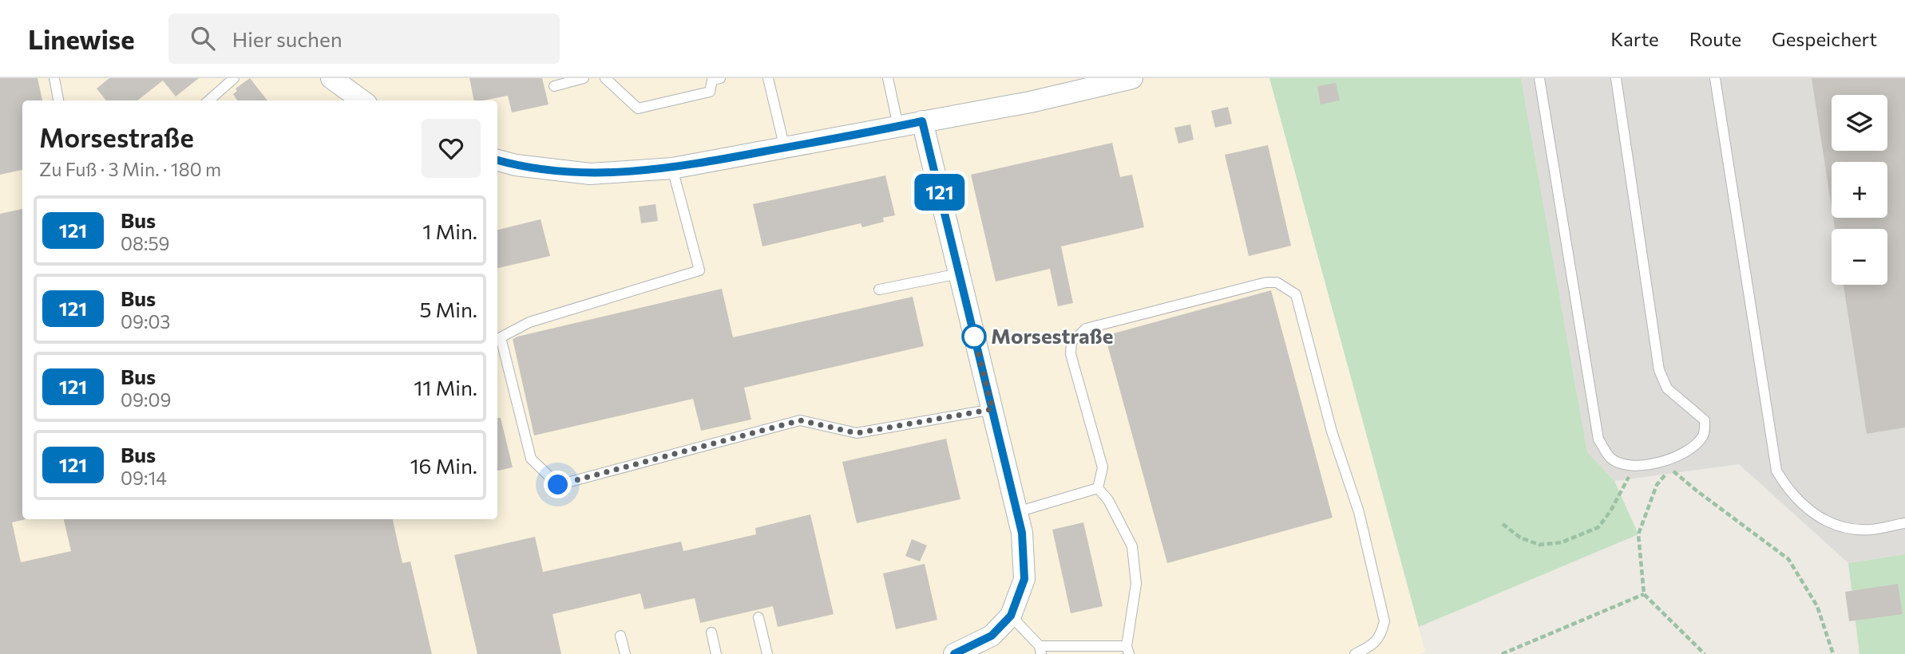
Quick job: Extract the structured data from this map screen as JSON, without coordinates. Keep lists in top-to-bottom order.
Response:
{
  "places": ["Morsestraße"],
  "lines": ["bus line 121"],
  "page": {
    "header": "Linewise",
    "search": "Hier suchen",
    "nav": ["Karte", "Route", "Gespeichert"],
    "on_map": "121",
    "map_buttons": ["+", "−"],
    "heading": ["Morsestraße", "Zu Fuß · 3 Min. · 180 m"],
    "list": [
      {
        "mark": "121",
        "name": "Bus",
        "note": "08:59",
        "value": "1 Min."
      },
      {
        "mark": "121",
        "name": "Bus",
        "note": "09:03",
        "value": "5 Min."
      },
      {
        "mark": "121",
        "name": "Bus",
        "note": "09:09",
        "value": "11 Min."
      },
      {
        "mark": "121",
        "name": "Bus",
        "note": "09:14",
        "value": "16 Min."
      }
    ]
  }
}
